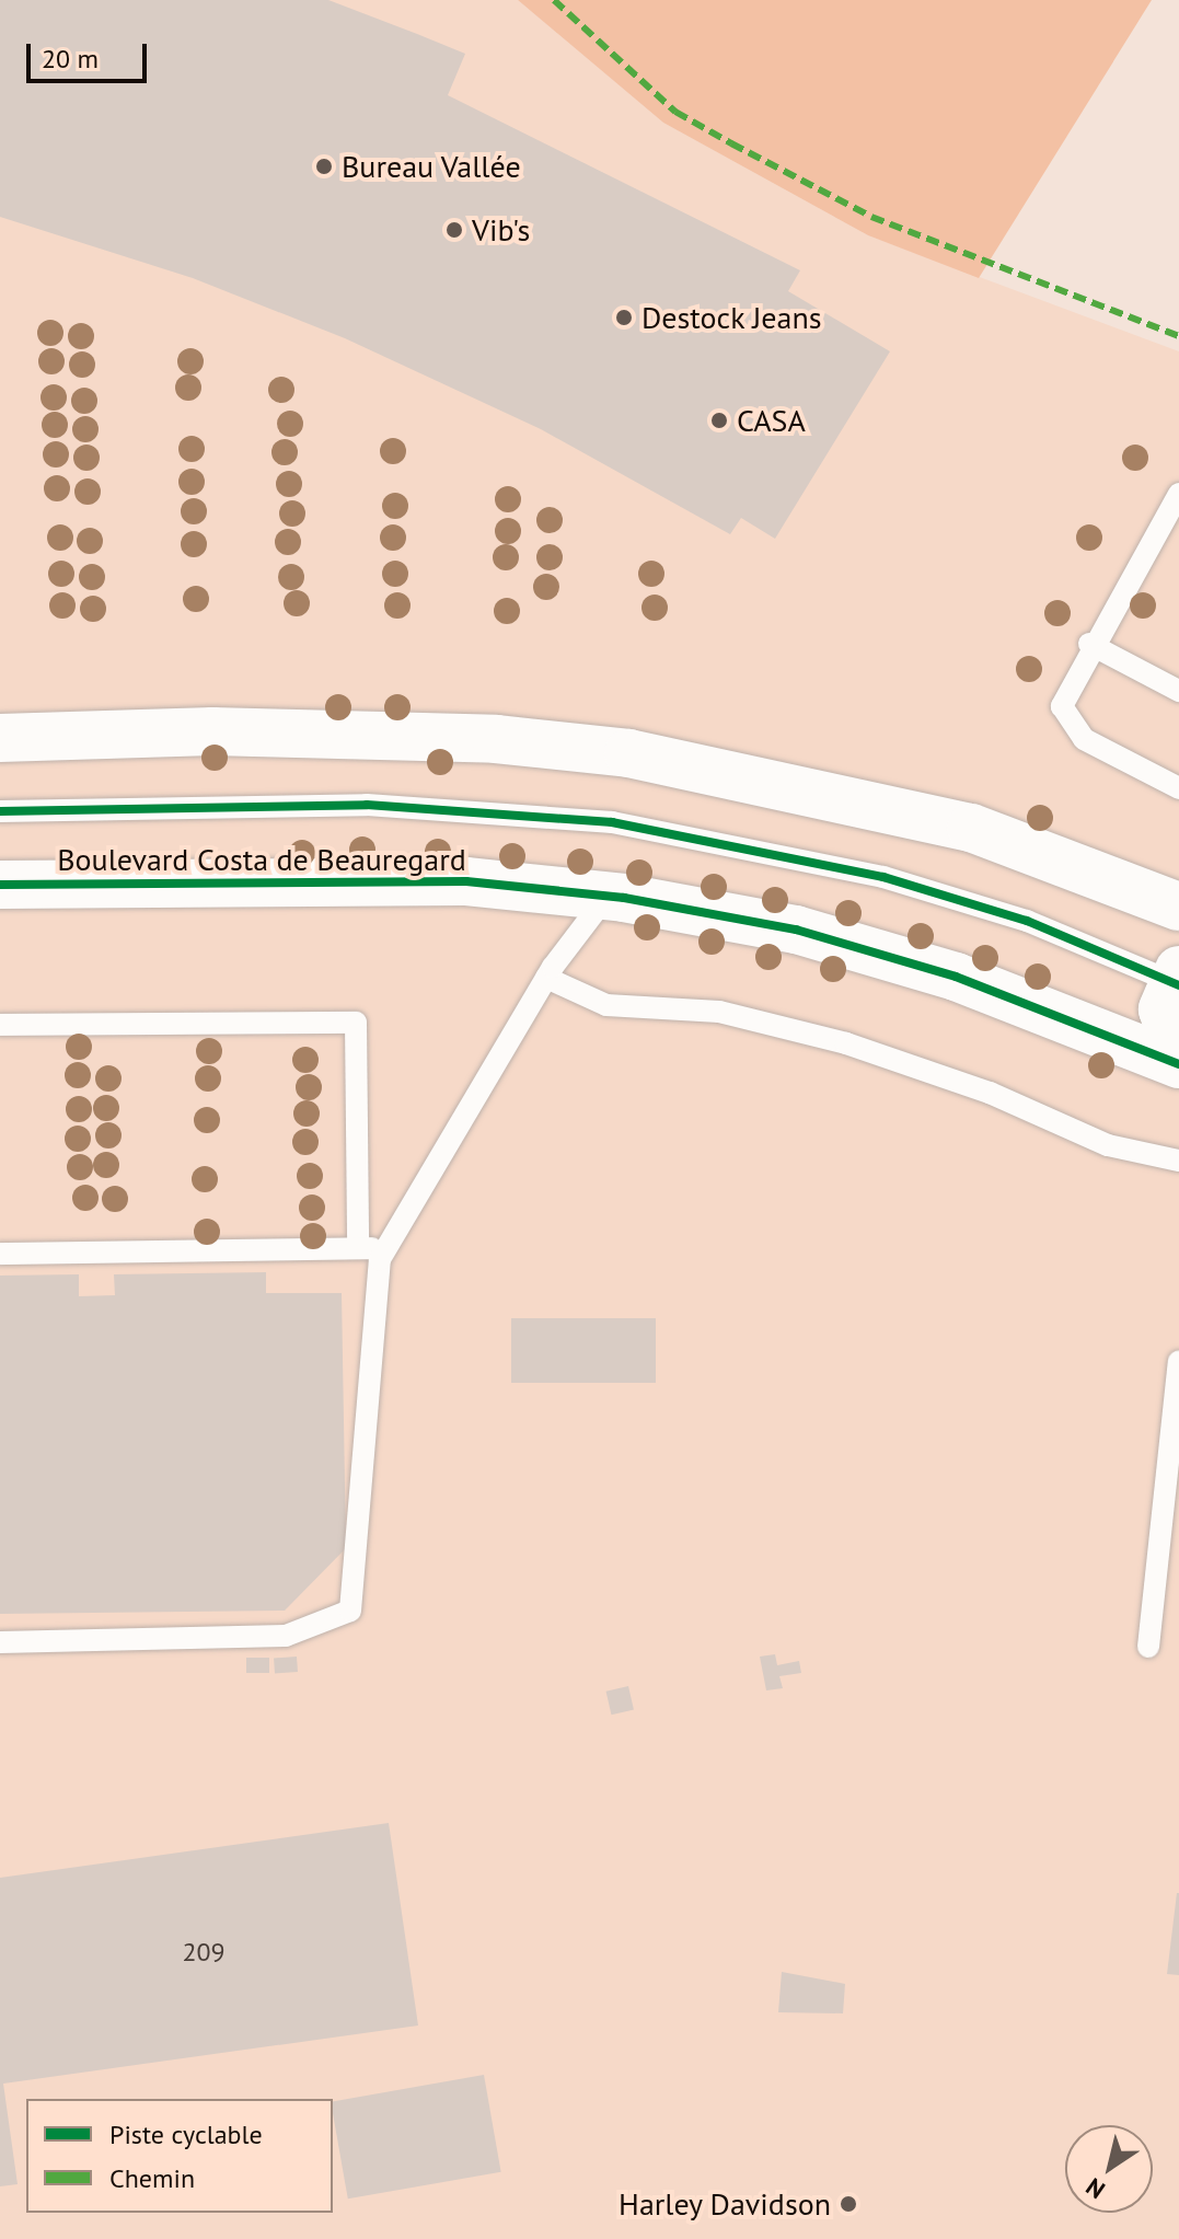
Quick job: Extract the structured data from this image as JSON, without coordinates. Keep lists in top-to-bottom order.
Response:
{
  "streets": {
    "street": ["Boulevard Costa de Beauregard"]
  },
  "places": [
    "Bureau Vallée",
    "Vib's",
    "Destock Jeans",
    "CASA",
    "Harley Davidson"
  ],
  "house_numbers": ["209"],
  "legend": ["Piste cyclable", "Chemin"],
  "scale_bar": "20 m",
  "north": "bottom left"
}
